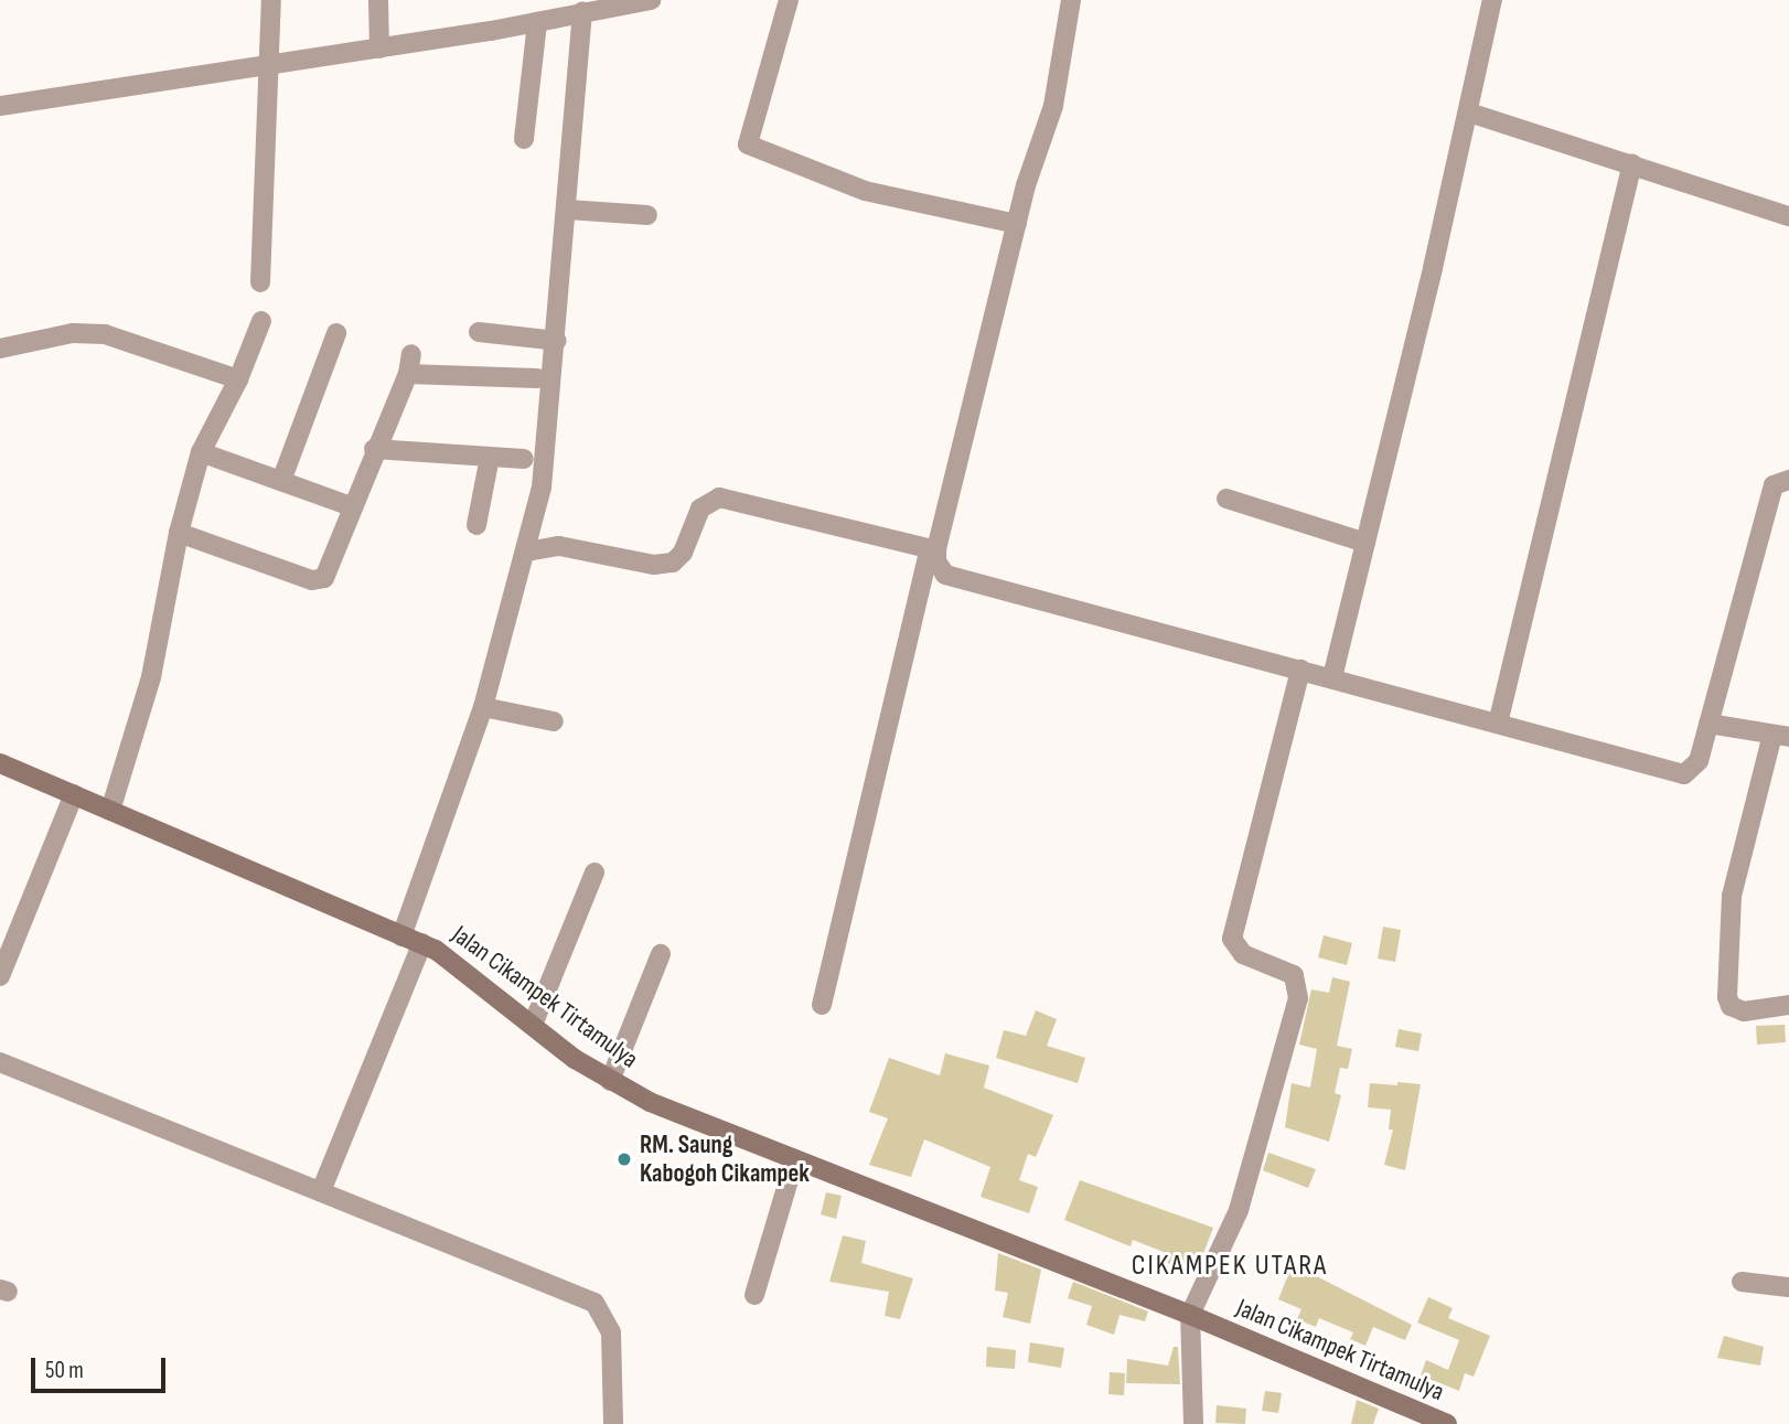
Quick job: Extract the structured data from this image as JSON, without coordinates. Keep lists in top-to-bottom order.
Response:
{
  "streets": {
    "street": ["Jalan Cikampek Tirtamulya"]
  },
  "districts": ["CIKAMPEK UTARA"],
  "places": ["RM. Saung Kabogoh Cikampek"],
  "scale_bar": "50 m"
}
